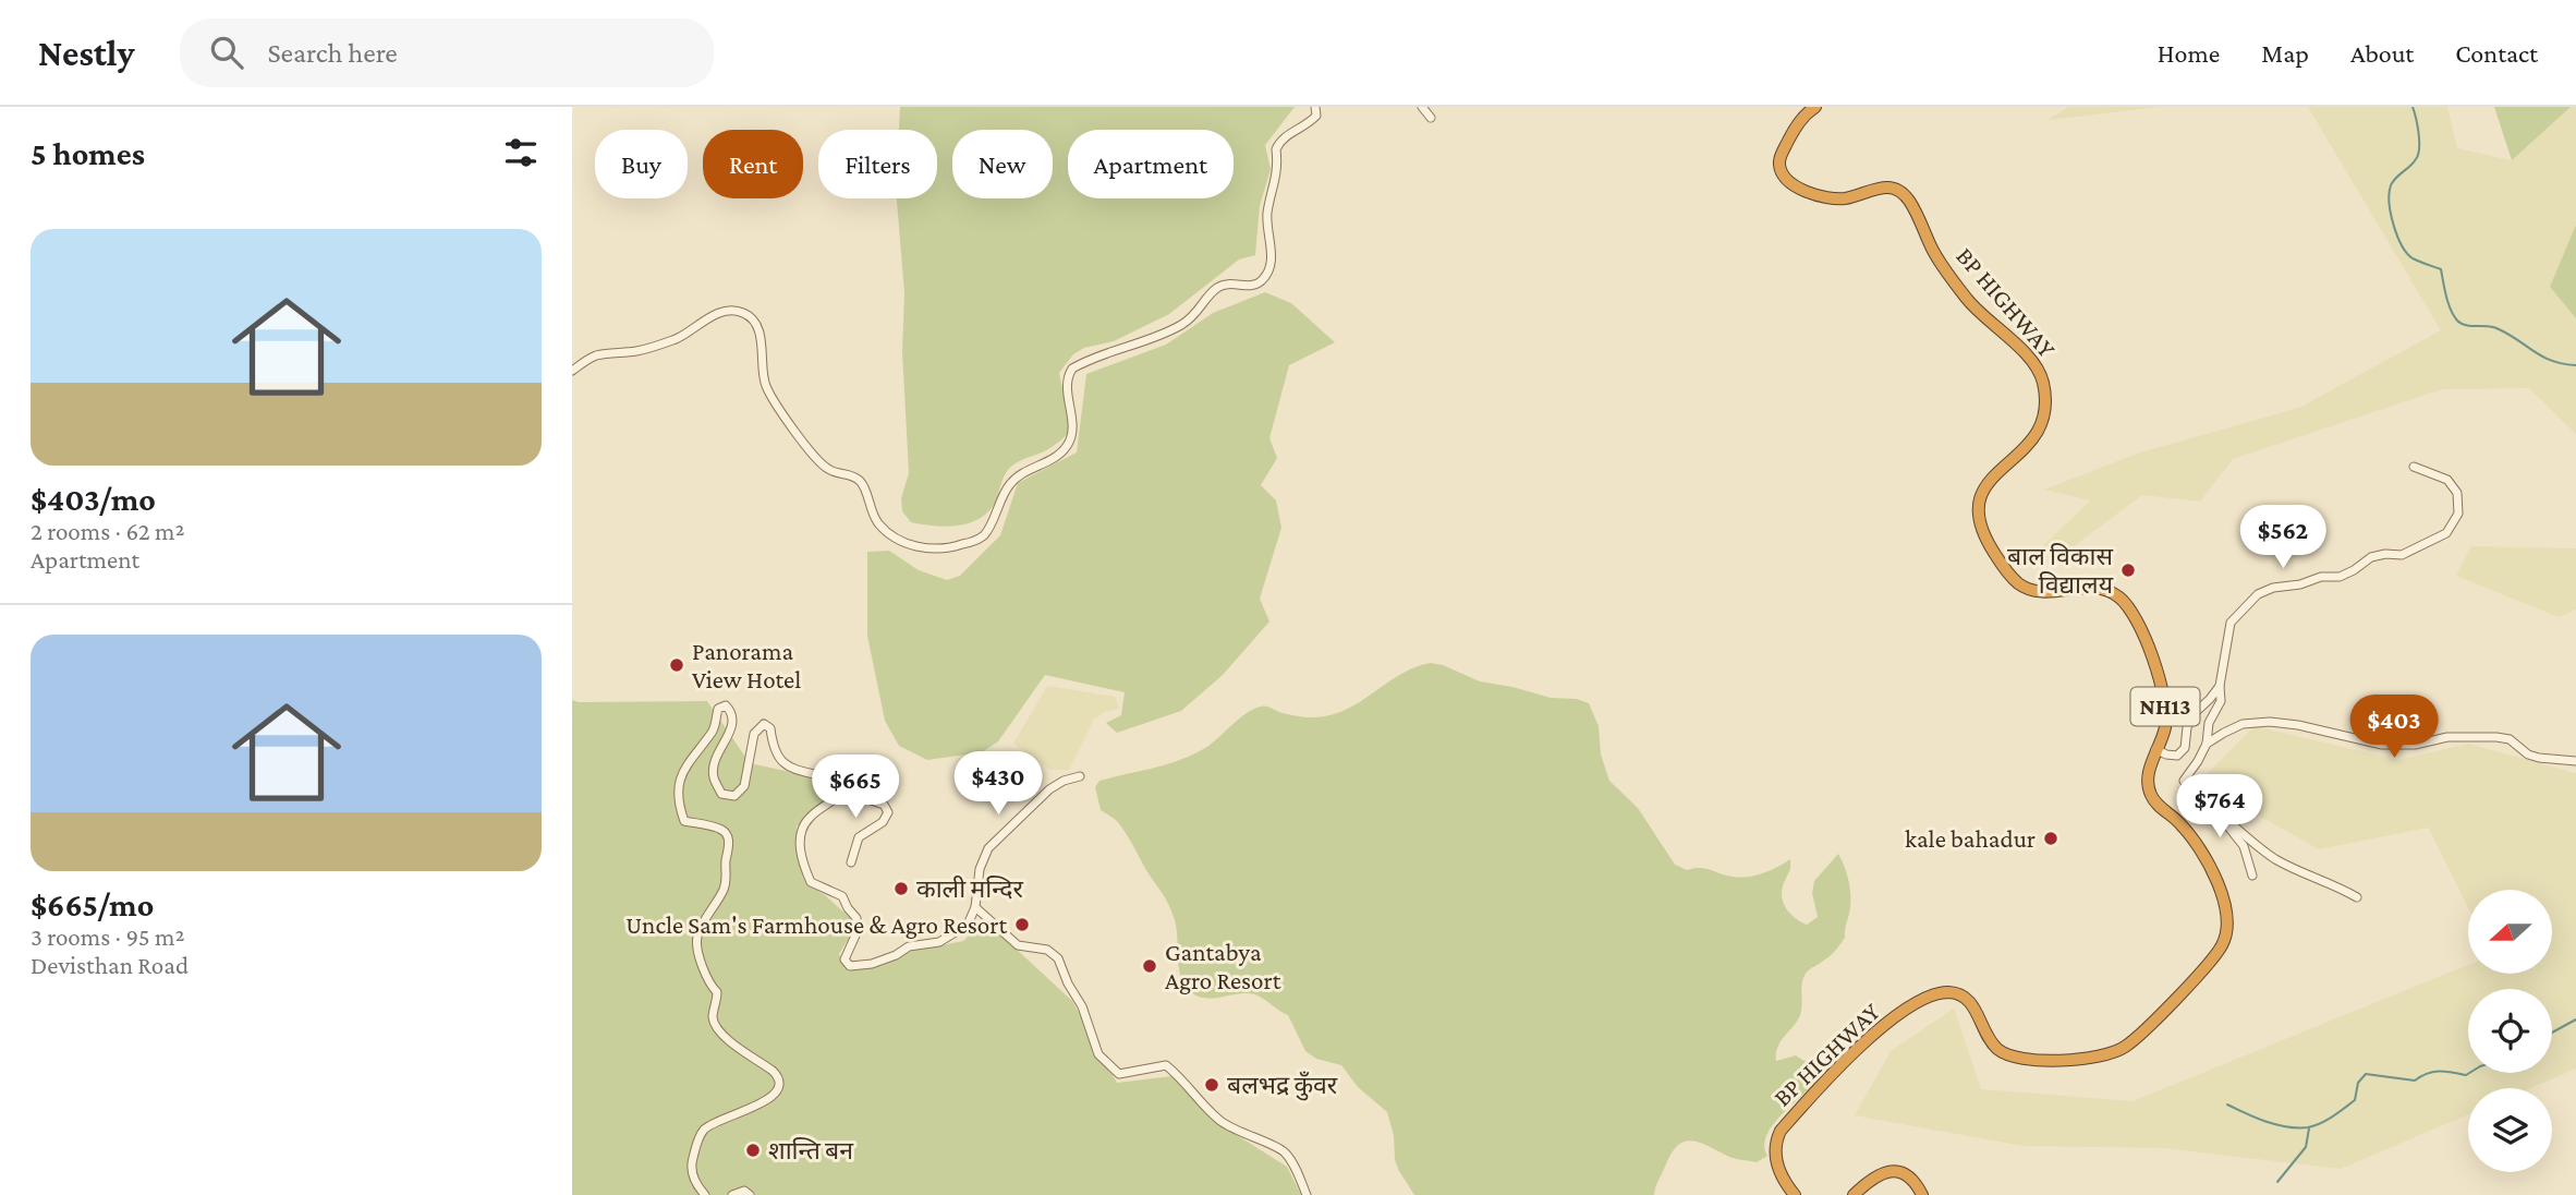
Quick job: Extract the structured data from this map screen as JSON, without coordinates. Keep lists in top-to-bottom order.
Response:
{
  "streets": {
    "highway": ["BP HIGHWAY", "NH13"]
  },
  "places": [
    "बाल विकास विद्यालय",
    "Panorama View Hotel",
    "kale bahadur",
    "काली मन्दिर",
    "Uncle Sam's Farmhouse & Agro Resort",
    "Gantabya Agro Resort",
    "बलभद्र कुँवर",
    "शान्ति बन"
  ],
  "north": "left",
  "page": {
    "header": "Nestly",
    "search": "Search here",
    "nav": [
      "Home",
      "Map",
      "About",
      "Contact"
    ],
    "heading": "5 homes",
    "chip": [
      "Buy",
      "Rent",
      "Filters",
      "New",
      "Apartment"
    ],
    "list": [
      {
        "name": "$403/mo",
        "note": "2 rooms · 62 m² · Apartment"
      },
      {
        "name": "$665/mo",
        "note": "3 rooms · 95 m² · Devisthan Road"
      }
    ],
    "price": [
      "$562",
      "$403",
      "$430",
      "$665",
      "$764"
    ]
  }
}
